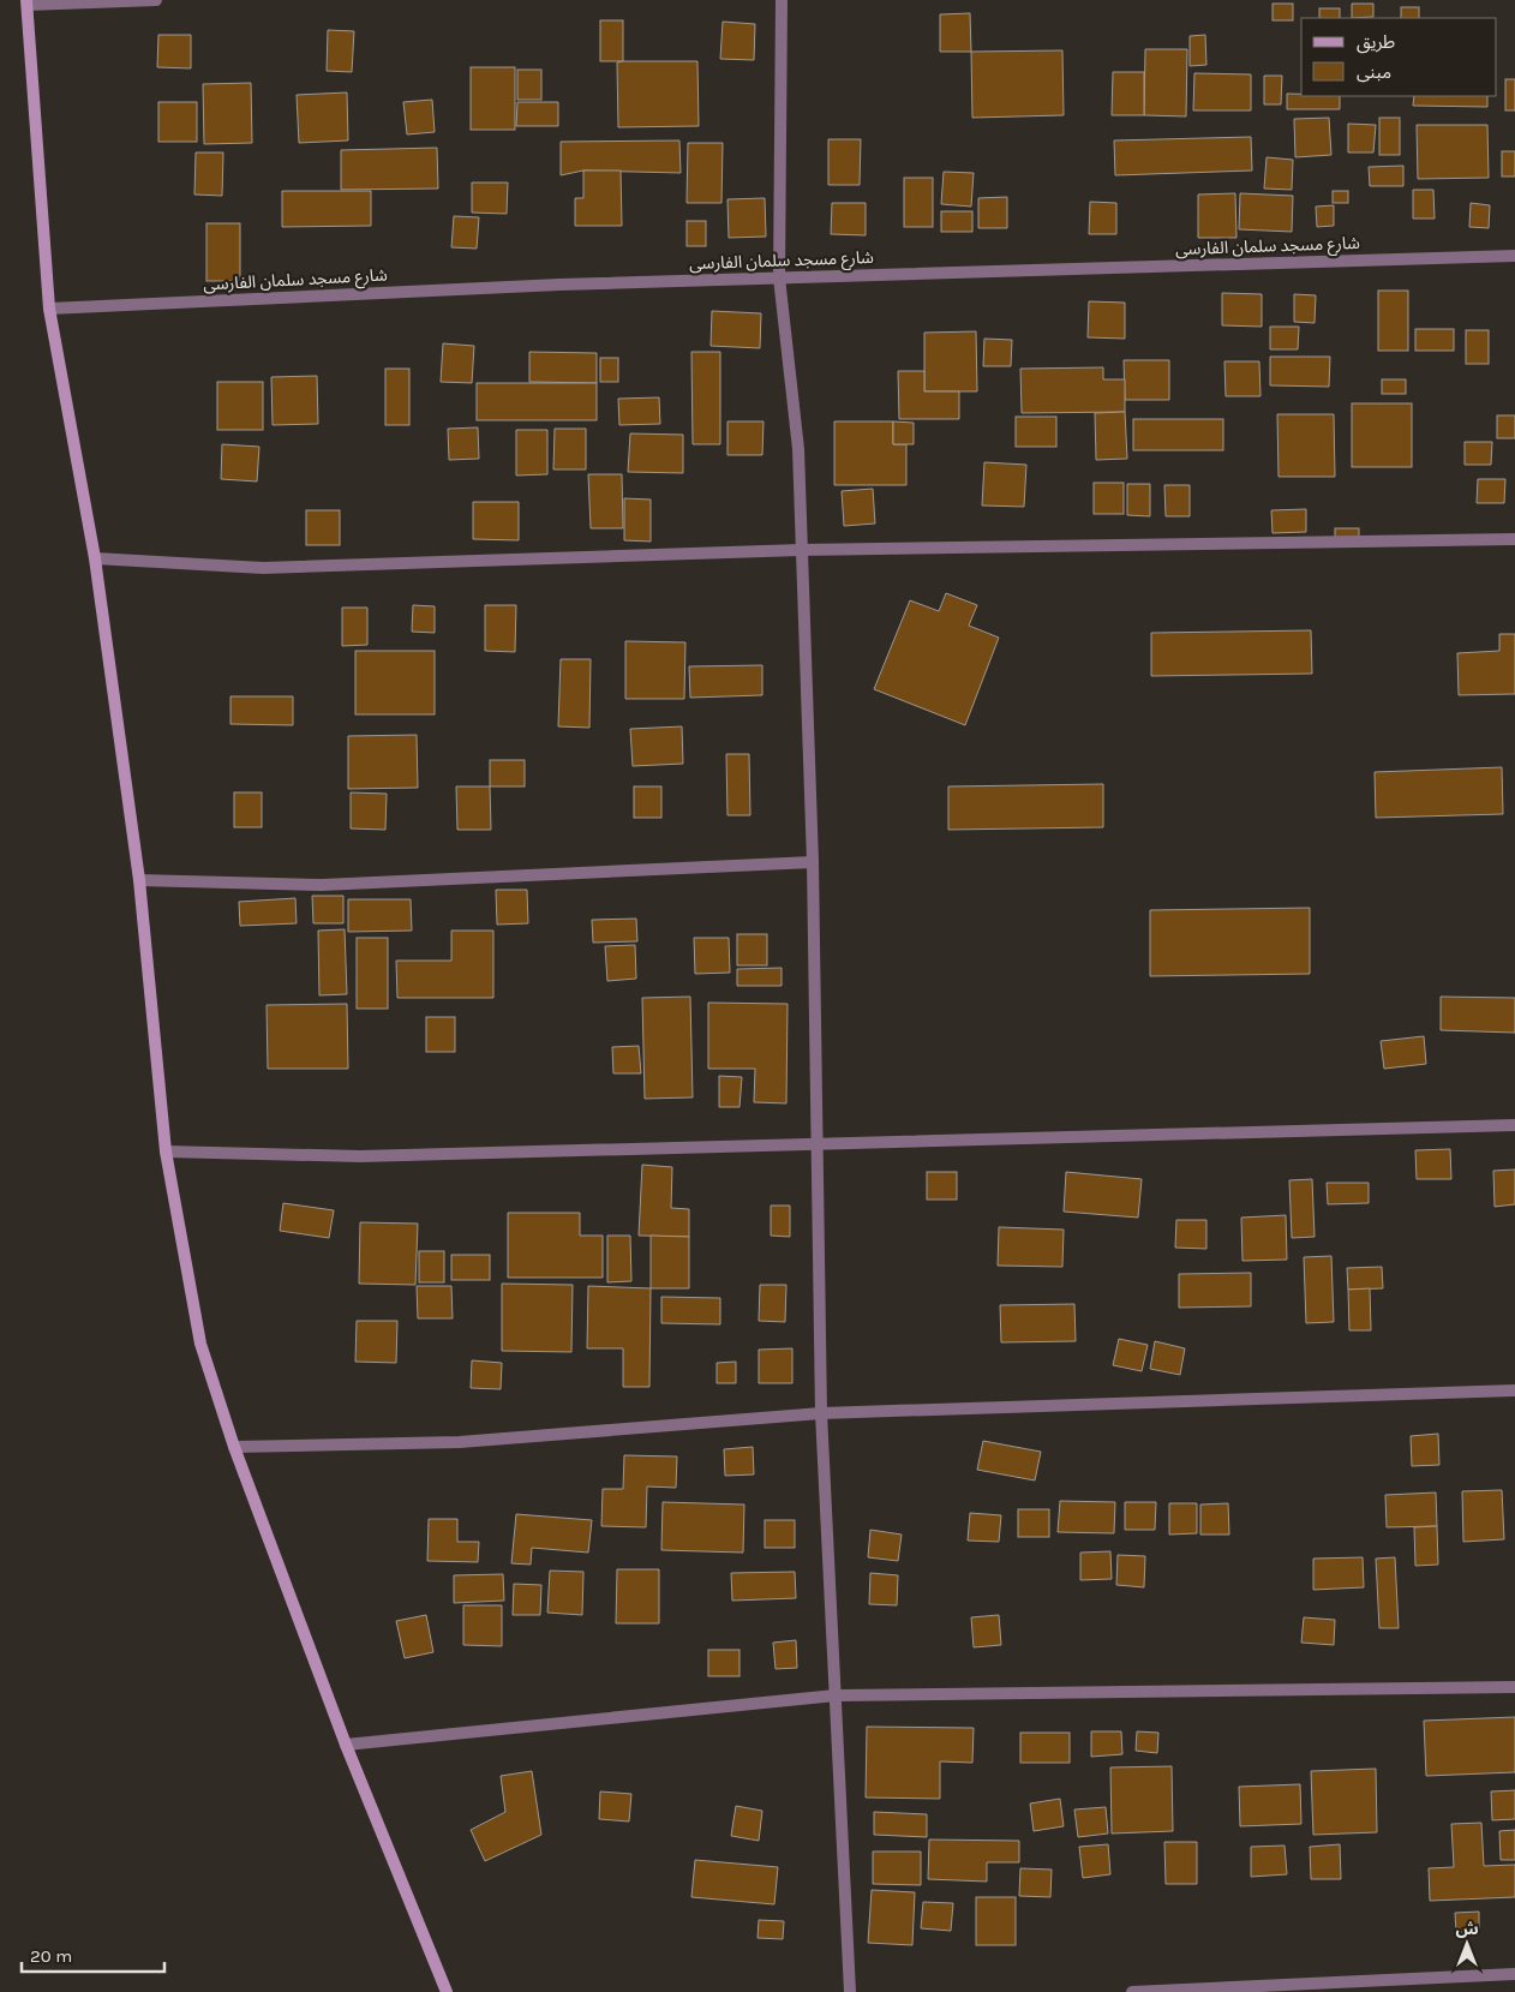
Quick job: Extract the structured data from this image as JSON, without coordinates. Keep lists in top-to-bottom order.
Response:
{
  "streets": {
    "street": ["شارع مسجد سلمان الفارسى"]
  },
  "legend": ["طريق", "مبنى"],
  "scale_bar": "20 m",
  "north": "top"
}
